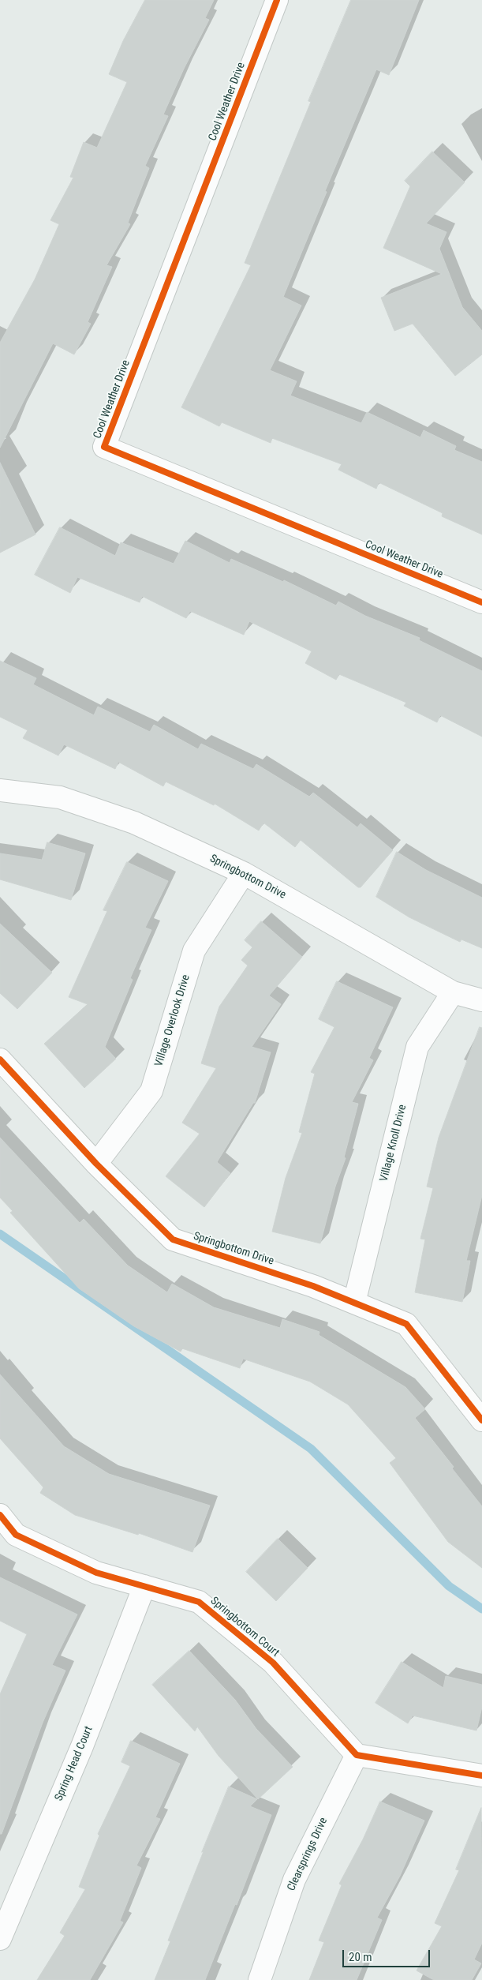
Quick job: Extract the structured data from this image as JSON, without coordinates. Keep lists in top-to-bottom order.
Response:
{
  "streets": {
    "street": [
      "Cool Weather Drive",
      "Springbottom Drive",
      "Village Overlook Drive",
      "Village Knoll Drive",
      "Springbottom Court",
      "Spring Head Court",
      "Clearsprings Drive"
    ]
  },
  "crossings": [
    ["Springbottom Drive", "Village Overlook Drive"],
    ["Springbottom Drive", "Village Knoll Drive"],
    ["Springbottom Court", "Spring Head Court"],
    ["Springbottom Court", "Clearsprings Drive"]
  ],
  "scale_bar": "20 m"
}
